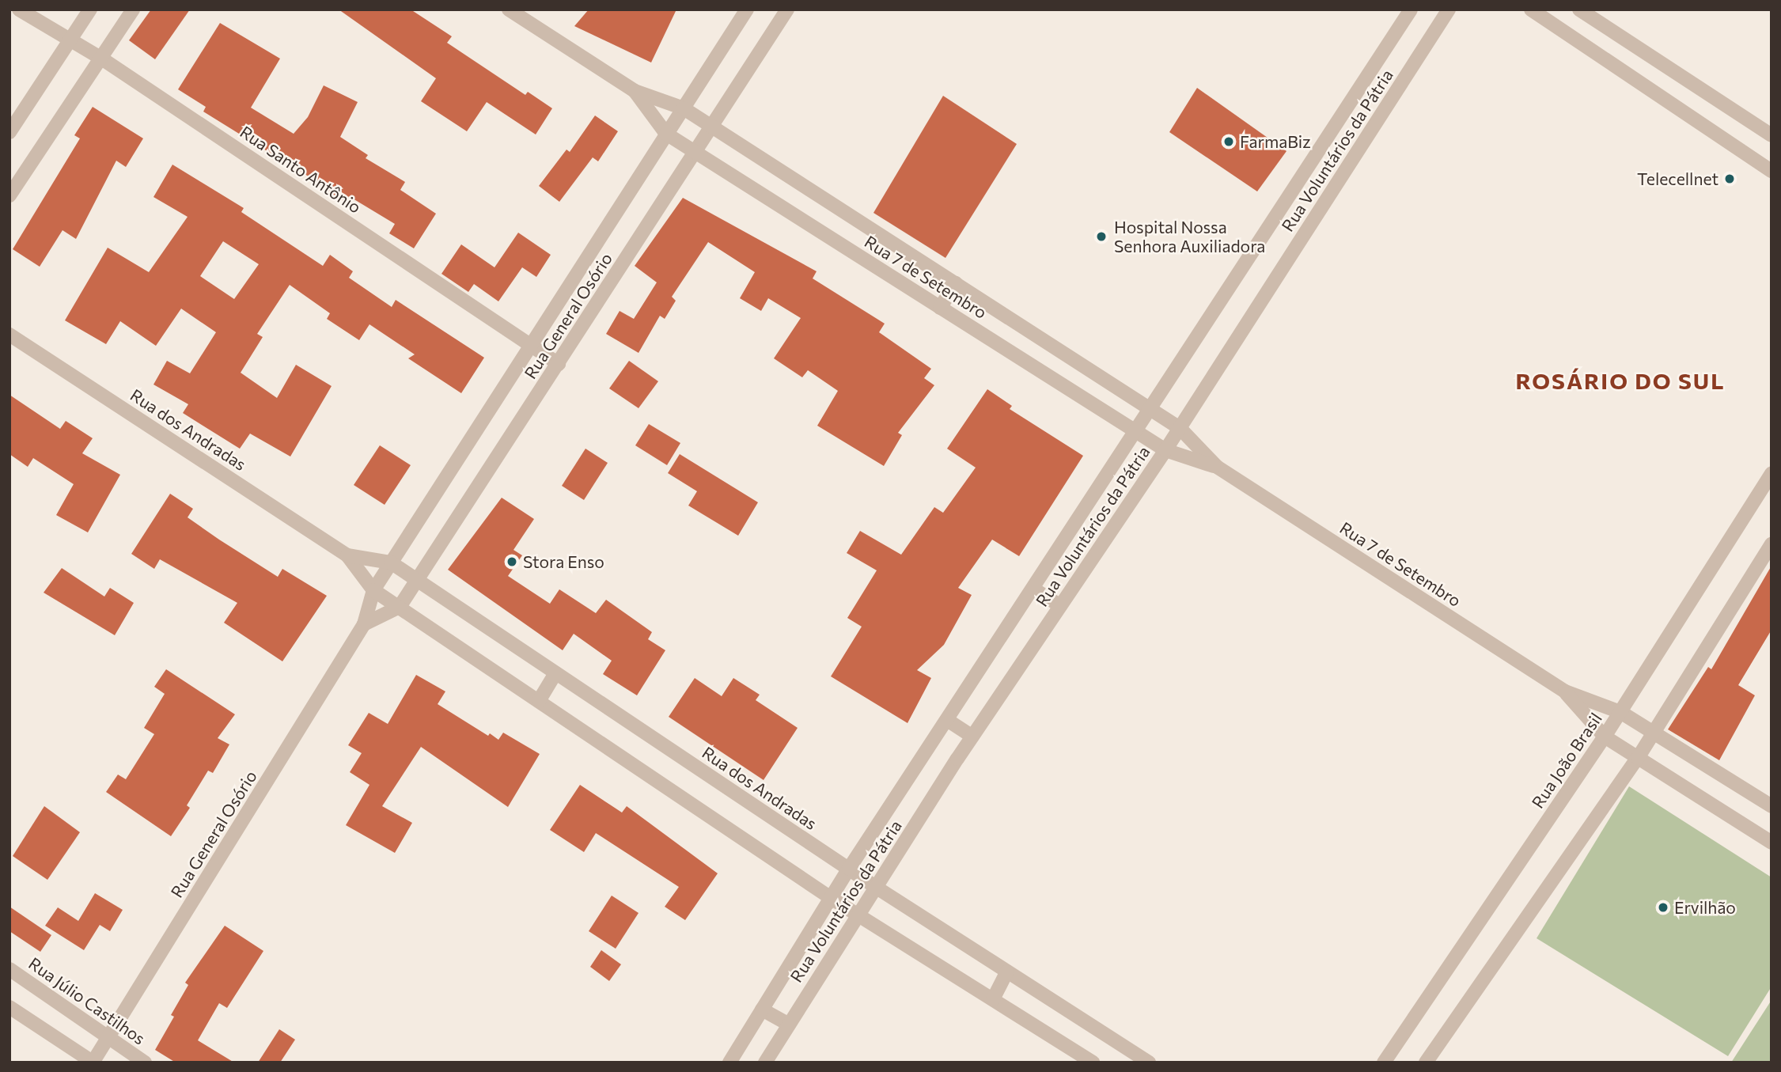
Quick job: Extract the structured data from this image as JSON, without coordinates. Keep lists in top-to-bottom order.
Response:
{
  "streets": {
    "street": [
      "Rua Voluntários da Pátria",
      "Rua Santo Antônio",
      "Rua 7 de Setembro",
      "Rua General Osório",
      "Rua dos Andradas",
      "Rua João Brasil",
      "Rua Júlio Castilhos"
    ]
  },
  "crossings": [
    ["Rua Voluntários da Pátria", "Rua 7 de Setembro"],
    ["Rua Voluntários da Pátria", "Rua dos Andradas"],
    ["Rua Santo Antônio", "Rua General Osório"],
    ["Rua 7 de Setembro", "Rua General Osório"],
    ["Rua 7 de Setembro", "Rua João Brasil"],
    ["Rua General Osório", "Rua dos Andradas"],
    ["Rua General Osório", "Rua Júlio Castilhos"]
  ],
  "districts": ["ROSÁRIO DO SUL"],
  "places": [
    "FarmaBiz",
    "Telecellnet",
    "Hospital Nossa Senhora Auxiliadora",
    "Stora Enso",
    "Ervilhão"
  ]
}
